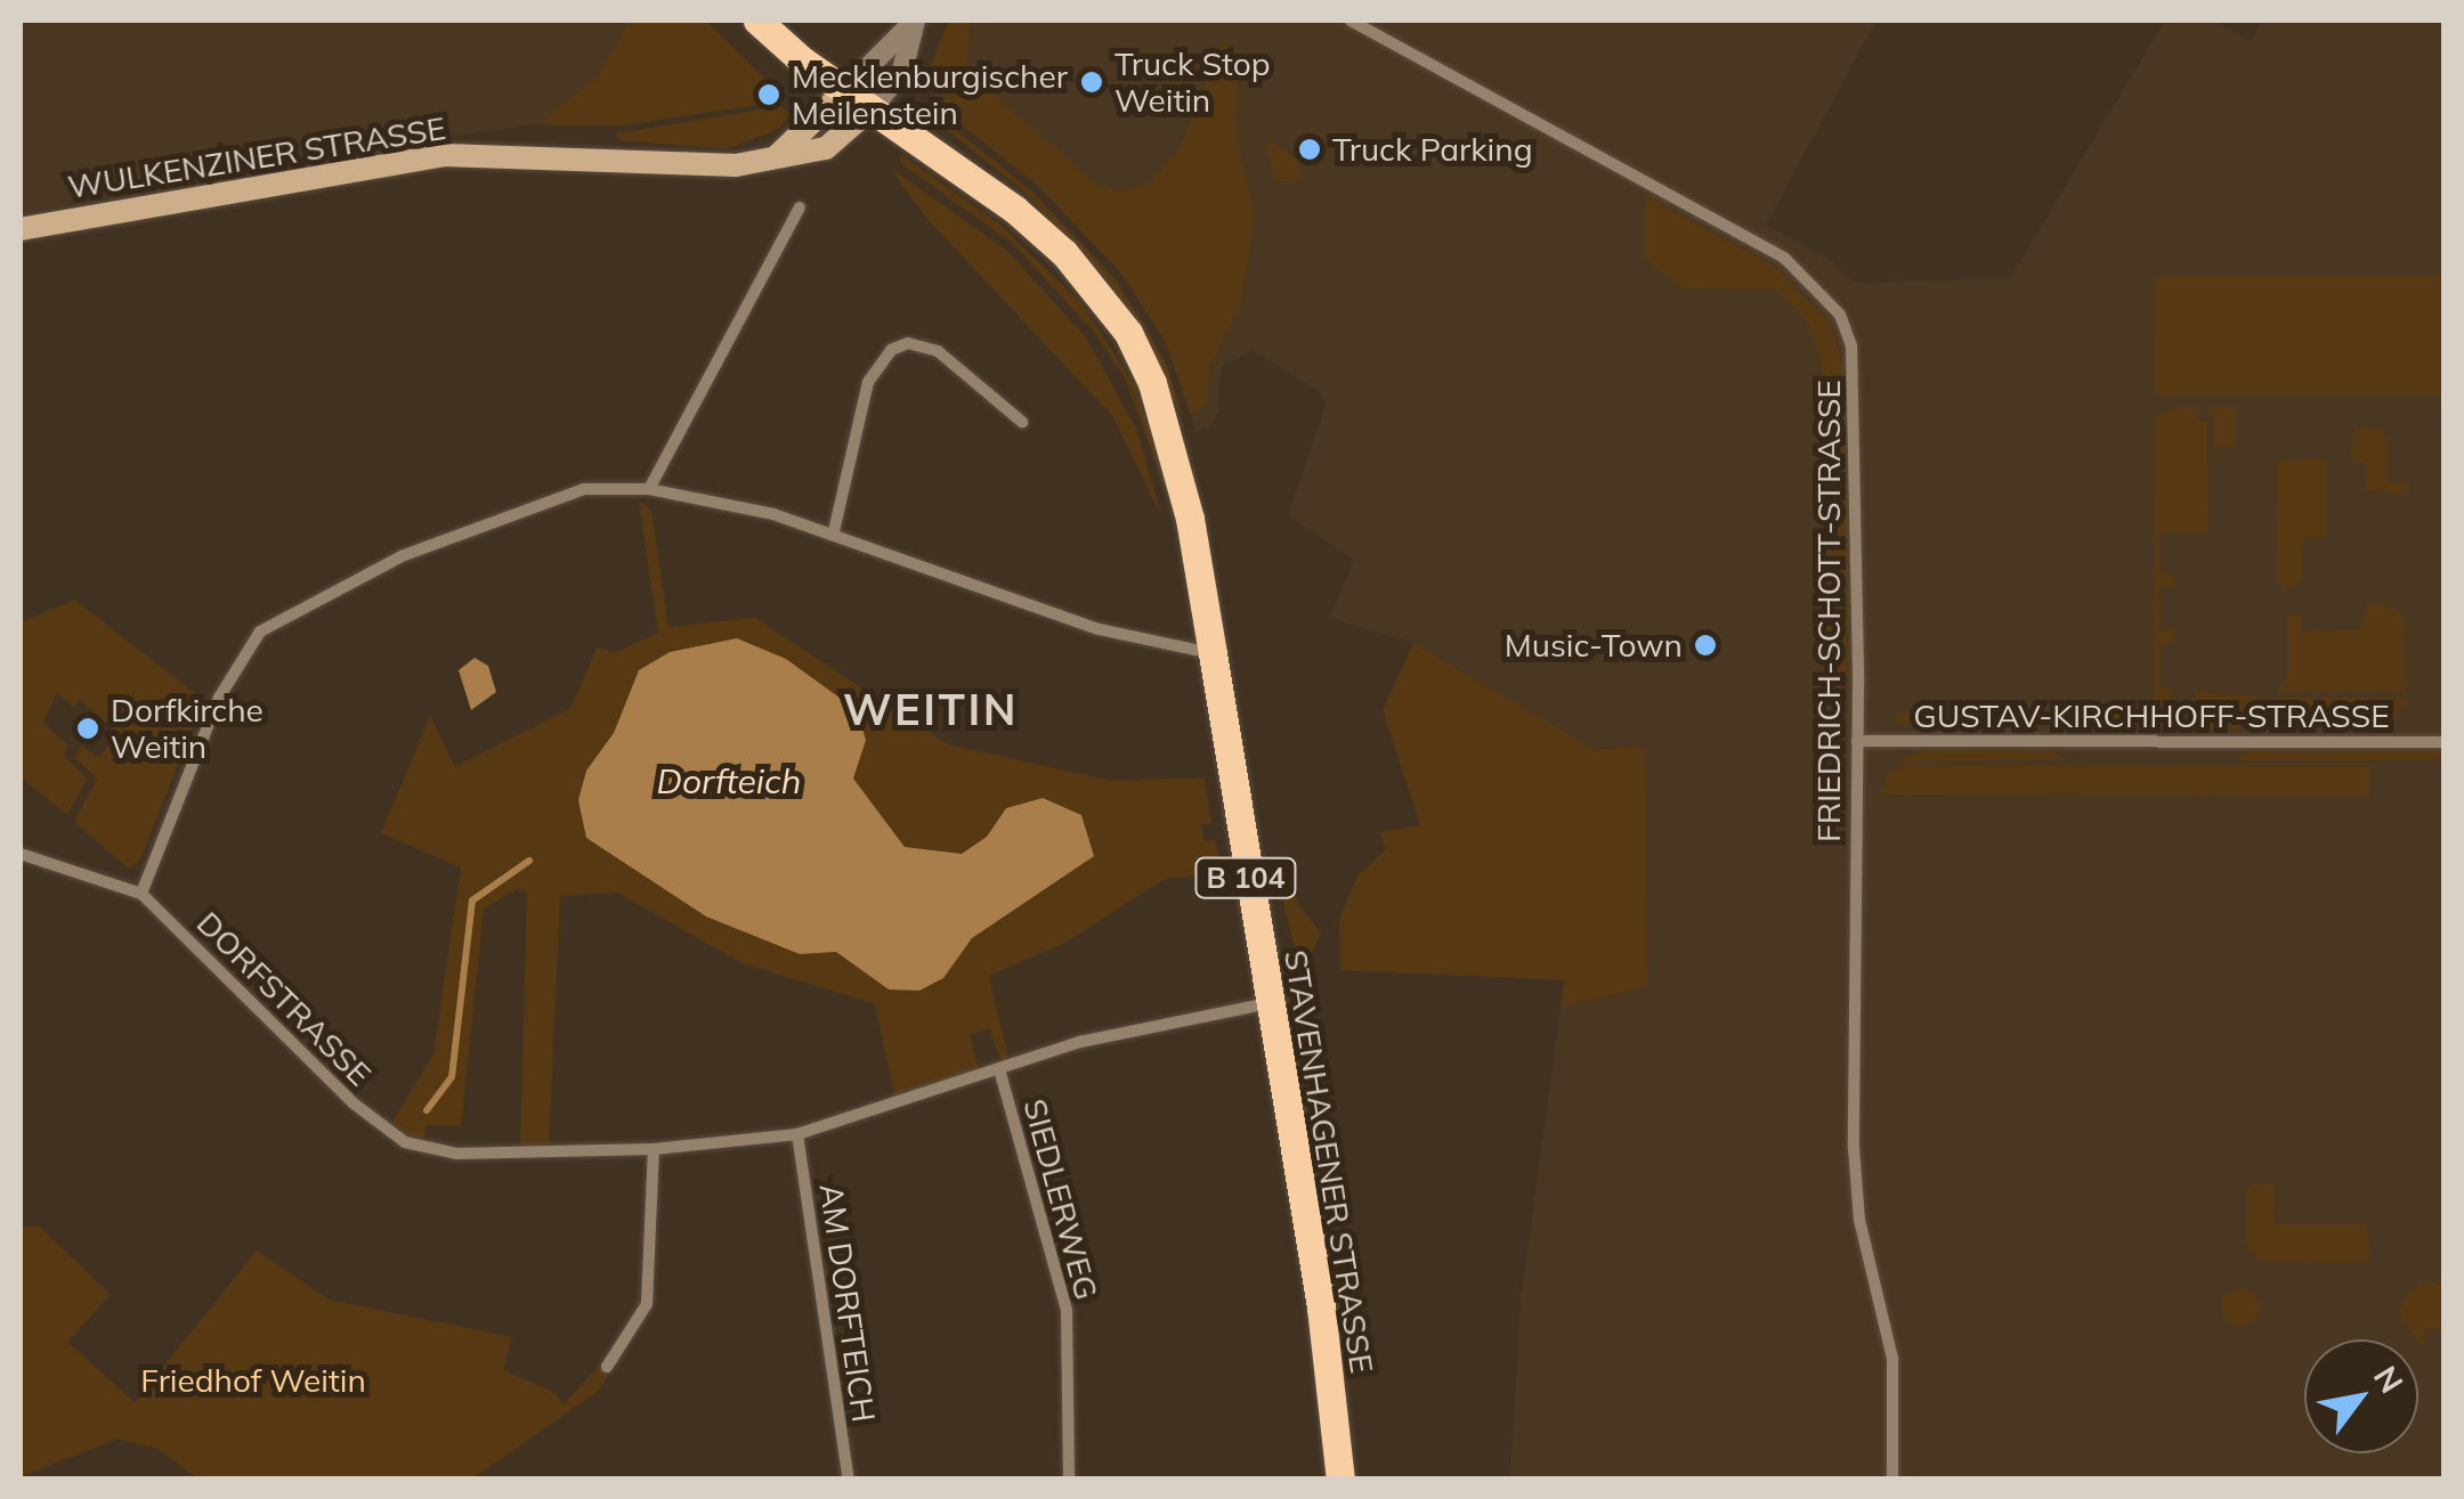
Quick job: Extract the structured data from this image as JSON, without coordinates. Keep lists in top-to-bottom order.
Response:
{
  "streets": {
    "main road": ["WULKENZINER STRASSE", "B 104", "STAVENHAGENER STRASSE"],
    "street": [
      "FRIEDRICH-SCHOTT-STRASSE",
      "GUSTAV-KIRCHHOFF-STRASSE",
      "DORFSTRASSE",
      "SIEDLERWEG",
      "AM DORFTEICH"
    ]
  },
  "crossings": [
    ["WULKENZINER STRASSE", "STAVENHAGENER STRASSE"],
    ["FRIEDRICH-SCHOTT-STRASSE", "GUSTAV-KIRCHHOFF-STRASSE"],
    ["DORFSTRASSE", "STAVENHAGENER STRASSE"],
    ["DORFSTRASSE", "SIEDLERWEG"],
    ["DORFSTRASSE", "AM DORFTEICH"]
  ],
  "districts": ["WEITIN"],
  "water": ["Dorfteich"],
  "parks": ["Friedhof Weitin"],
  "places": [
    "Truck Stop Weitin",
    "Mecklenburgischer Meilenstein",
    "Truck Parking",
    "Music-Town",
    "Dorfkirche Weitin"
  ],
  "north": "top right"
}
